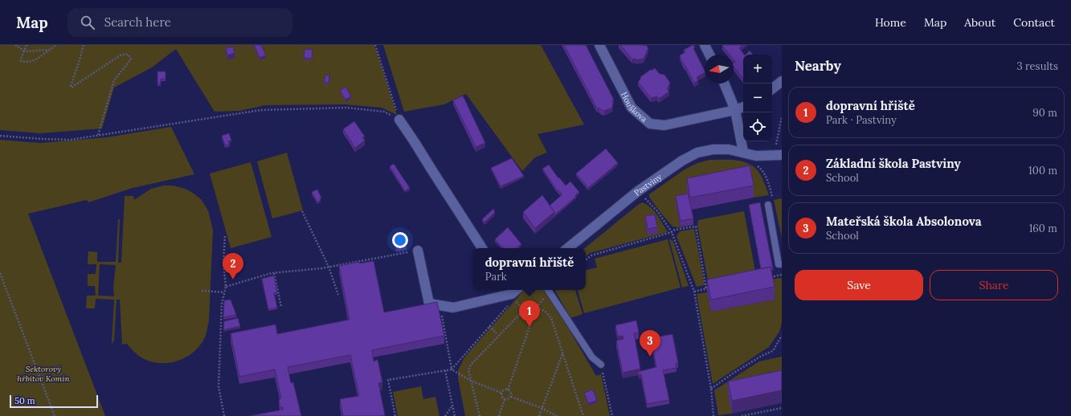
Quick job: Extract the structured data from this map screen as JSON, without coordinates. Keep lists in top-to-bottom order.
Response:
{
  "streets": {
    "street": ["Houškova", "Pastviny"]
  },
  "parks": ["Sektorový hřbitov Komín"],
  "scale_bar": "50 m",
  "north": "left",
  "page": {
    "header": "Map",
    "search": "Search here",
    "nav": [
      "Home",
      "Map",
      "About",
      "Contact"
    ],
    "heading": ["Nearby", "3 results"],
    "map_buttons": ["+", "−"],
    "list": [
      {
        "mark": "1",
        "name": "dopravní hřiště",
        "note": "Park · Pastviny",
        "value": "90 m"
      },
      {
        "mark": "2",
        "name": "Základní škola Pastviny",
        "note": "School",
        "value": "100 m"
      },
      {
        "mark": "3",
        "name": "Mateřská škola Absolonova",
        "note": "School",
        "value": "160 m"
      }
    ],
    "popup": ["dopravní hřiště", "Park"],
    "pins": ["2", "1", "3"],
    "buttons": ["Save", "Share"],
    "scale": "50 m"
  }
}
